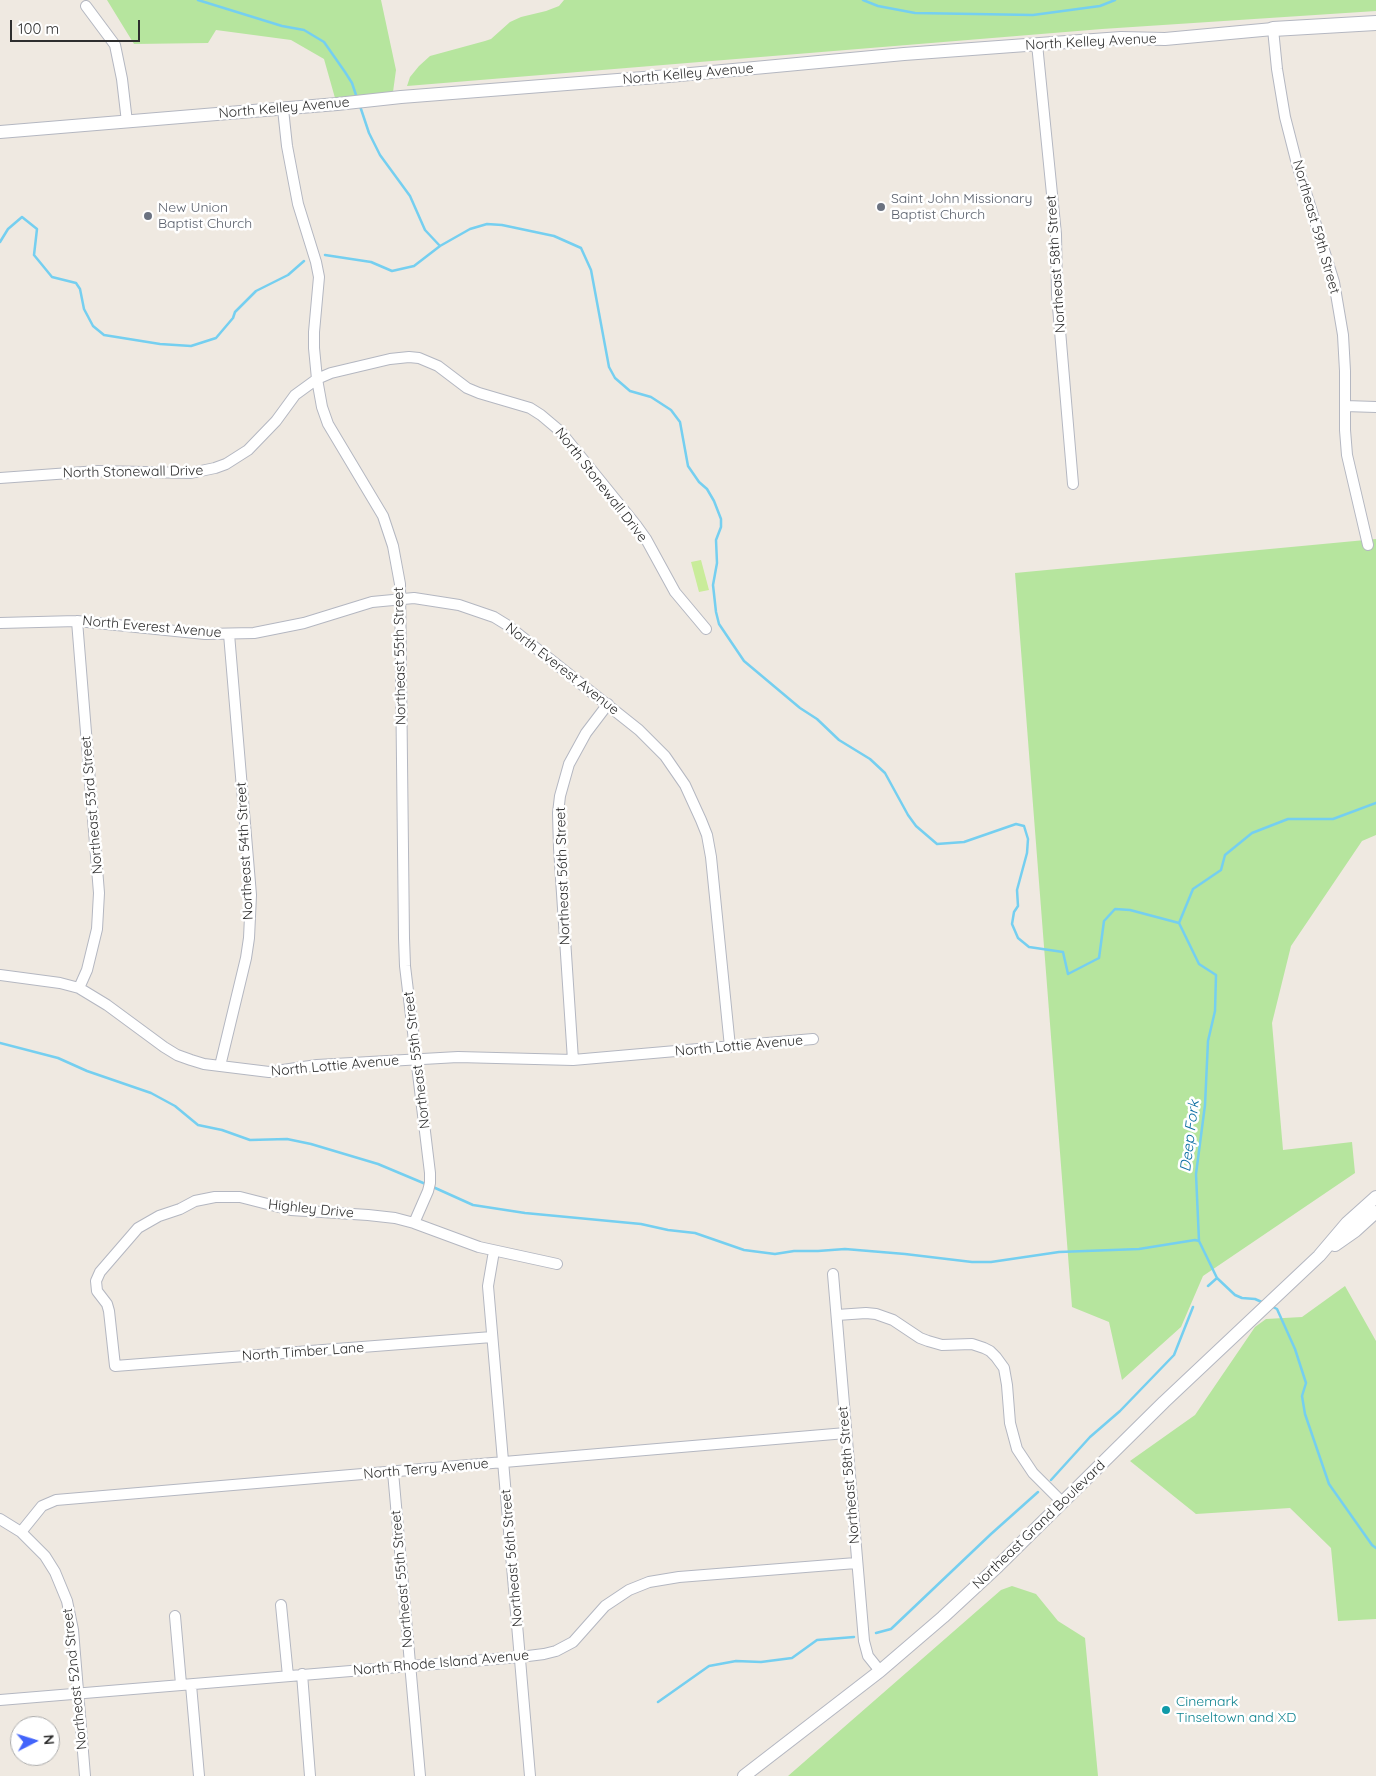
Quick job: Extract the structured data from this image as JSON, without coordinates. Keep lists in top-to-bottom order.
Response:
{
  "streets": {
    "main road": ["North Kelley Avenue"],
    "street": [
      "Northeast 59th Street",
      "Northeast 58th Street",
      "North Stonewall Drive",
      "North Everest Avenue",
      "Northeast 55th Street",
      "Northeast 53rd Street",
      "Northeast 54th Street",
      "Northeast 56th Street",
      "North Lottie Avenue",
      "Highley Drive",
      "North Timber Lane",
      "North Terry Avenue",
      "Northeast Grand Boulevard",
      "North Rhode Island Avenue",
      "Northeast 52nd Street"
    ]
  },
  "crossings": [
    ["North Kelley Avenue", "Northeast 59th Street"],
    ["North Kelley Avenue", "Northeast 58th Street"],
    ["North Kelley Avenue", "Northeast 55th Street"],
    ["Northeast 58th Street", "North Terry Avenue"],
    ["Northeast 58th Street", "Northeast Grand Boulevard"],
    ["Northeast 58th Street", "North Rhode Island Avenue"],
    ["North Stonewall Drive", "Northeast 55th Street"],
    ["North Everest Avenue", "Northeast 55th Street"],
    ["North Everest Avenue", "Northeast 53rd Street"],
    ["North Everest Avenue", "Northeast 54th Street"],
    ["North Everest Avenue", "Northeast 56th Street"],
    ["North Everest Avenue", "North Lottie Avenue"],
    ["Northeast 55th Street", "North Lottie Avenue"],
    ["Northeast 55th Street", "Highley Drive"],
    ["Northeast 55th Street", "North Terry Avenue"],
    ["Northeast 55th Street", "North Rhode Island Avenue"],
    ["Northeast 53rd Street", "North Lottie Avenue"],
    ["Northeast 54th Street", "North Lottie Avenue"],
    ["Northeast 56th Street", "North Lottie Avenue"],
    ["Northeast 56th Street", "Highley Drive"],
    ["Northeast 56th Street", "North Timber Lane"],
    ["Northeast 56th Street", "North Terry Avenue"],
    ["Northeast 56th Street", "North Rhode Island Avenue"],
    ["Highley Drive", "North Timber Lane"],
    ["North Terry Avenue", "Northeast 52nd Street"],
    ["North Rhode Island Avenue", "Northeast 52nd Street"]
  ],
  "water": ["Deep Fork"],
  "places": ["Saint John Missionary Baptist Church", "New Union Baptist Church", "Cinemark Tinseltown and XD"],
  "scale_bar": "100 m",
  "north": "right"
}
